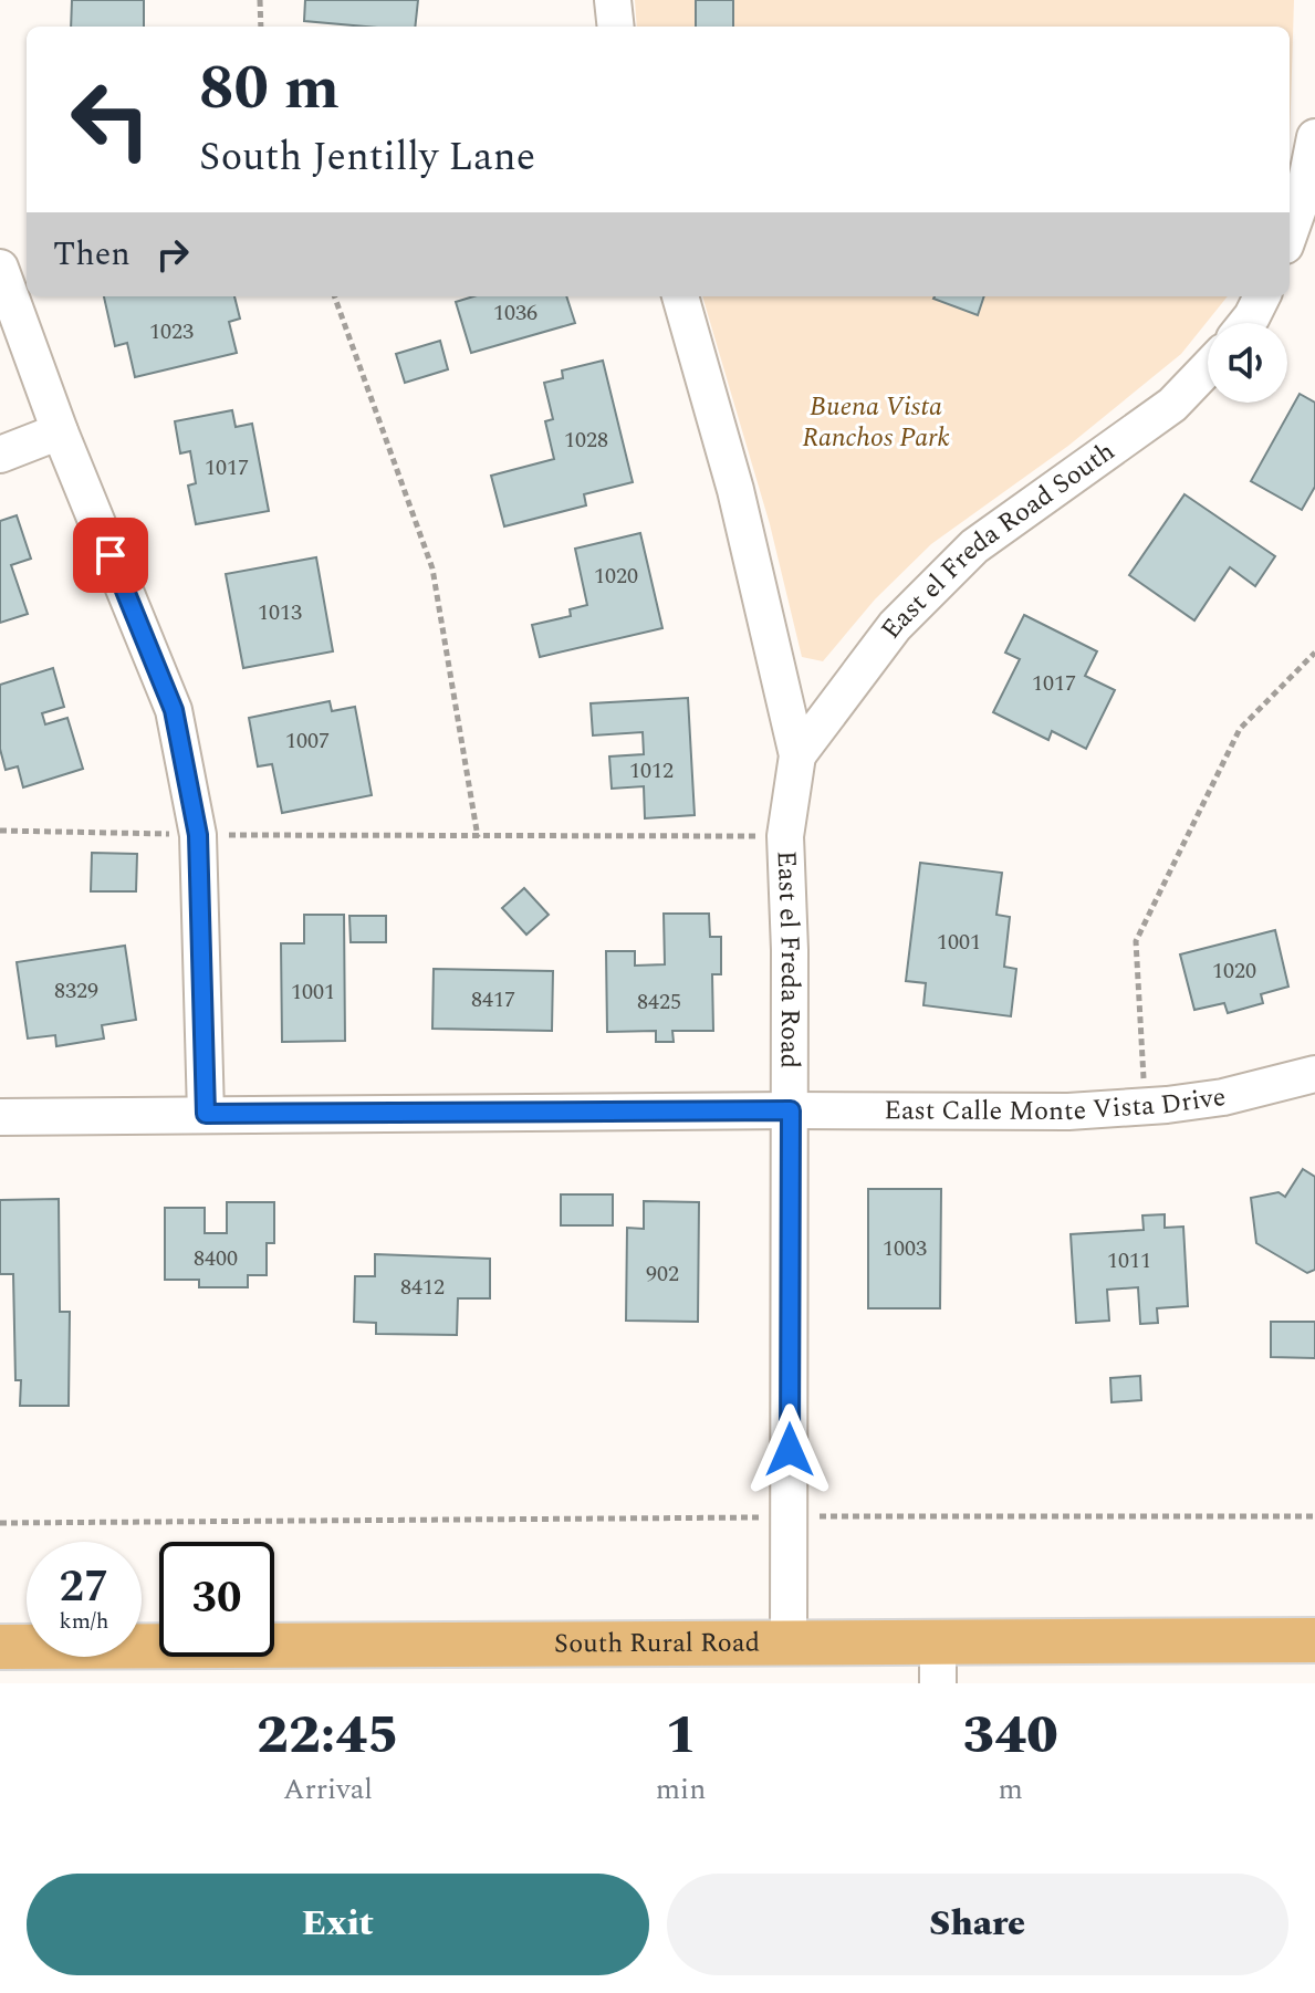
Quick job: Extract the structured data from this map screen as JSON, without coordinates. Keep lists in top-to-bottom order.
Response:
{
  "streets": {
    "main road": ["South Rural Road"],
    "street": ["East el Freda Road South", "East el Freda Road", "East Calle Monte Vista Drive"]
  },
  "crossings": [
    ["East el Freda Road South", "East el Freda Road"],
    ["East el Freda Road", "East Calle Monte Vista Drive"],
    ["East el Freda Road", "South Rural Road"]
  ],
  "parks": ["Buena Vista Ranchos Park"],
  "house_numbers": [
    "1036",
    "1023",
    "1028",
    "1017",
    "1020",
    "1013",
    "1017",
    "1007",
    "1012",
    "1001",
    "1020",
    "8329",
    "1001",
    "8417",
    "8425",
    "1003",
    "8400",
    "1011",
    "902",
    "8412"
  ],
  "page": {
    "turn": ["80 m", "South Jentilly Lane"],
    "then": "Then",
    "speed": "27 km/h",
    "limit": "30",
    "eta": [
      "22:45",
      "Arrival",
      "1",
      "min",
      "340",
      "m"
    ],
    "buttons": ["Exit", "Share"]
  }
}
